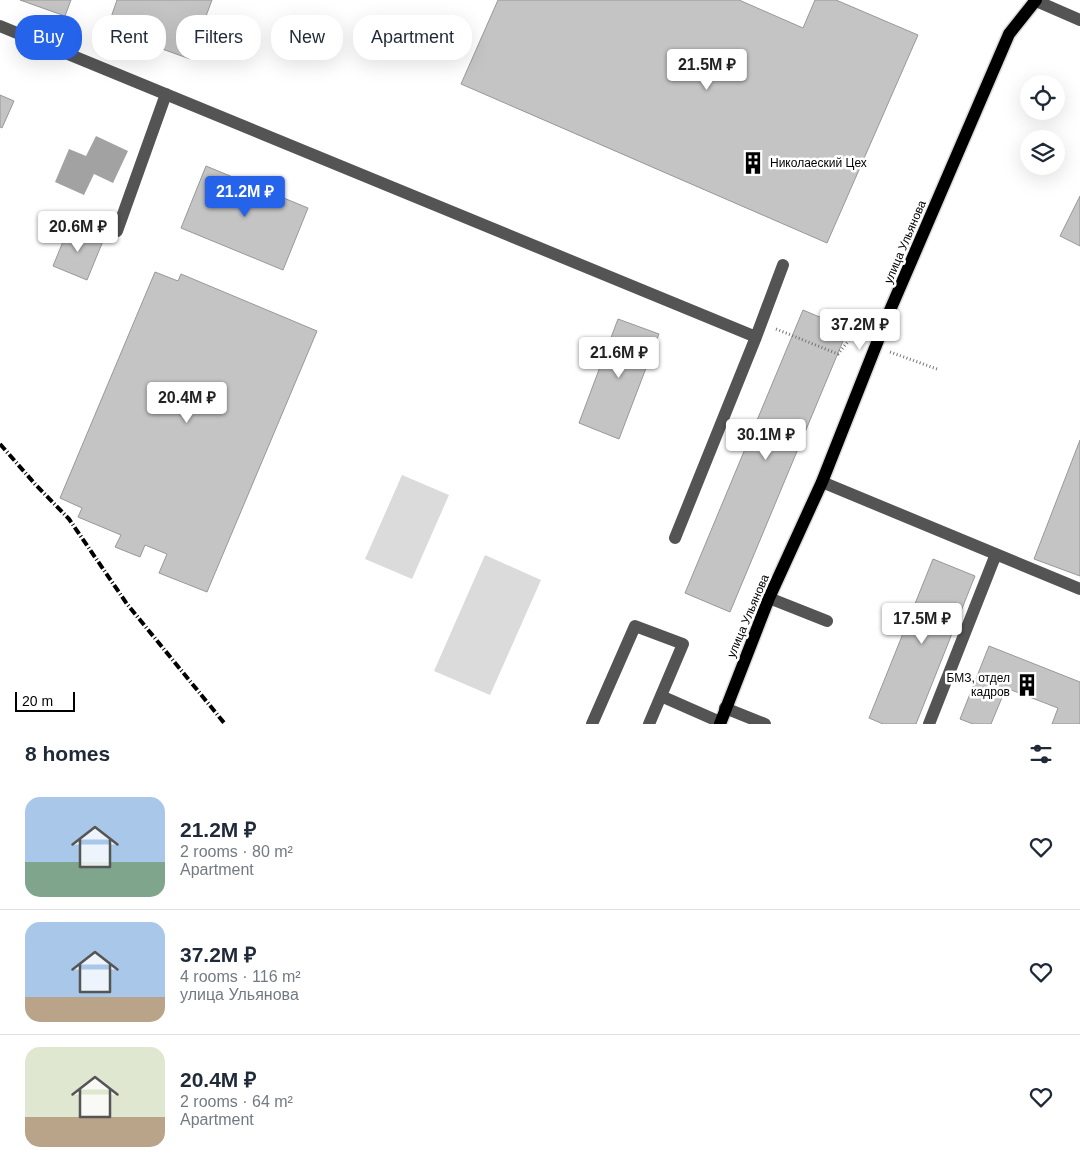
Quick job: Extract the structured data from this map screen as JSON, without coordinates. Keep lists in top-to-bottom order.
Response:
{
  "streets": {
    "main road": ["улица Ульянова"]
  },
  "places": {
    "building": ["Николаеский Цех", "БМЗ, отдел кадров"]
  },
  "scale_bar": "20 m",
  "page": {
    "chip": [
      "Buy",
      "Rent",
      "Filters",
      "New",
      "Apartment"
    ],
    "price": [
      "21.5M ₽",
      "21.2M ₽",
      "20.6M ₽",
      "37.2M ₽",
      "21.6M ₽",
      "20.4M ₽",
      "30.1M ₽",
      "17.5M ₽"
    ],
    "scale": "20 m",
    "heading": "8 homes",
    "list": [
      {
        "name": "21.2M ₽",
        "note": "2 rooms · 80 m² · Apartment"
      },
      {
        "name": "37.2M ₽",
        "note": "4 rooms · 116 m² · улица Ульянова"
      },
      {
        "name": "20.4M ₽",
        "note": "2 rooms · 64 m² · Apartment"
      }
    ]
  }
}
